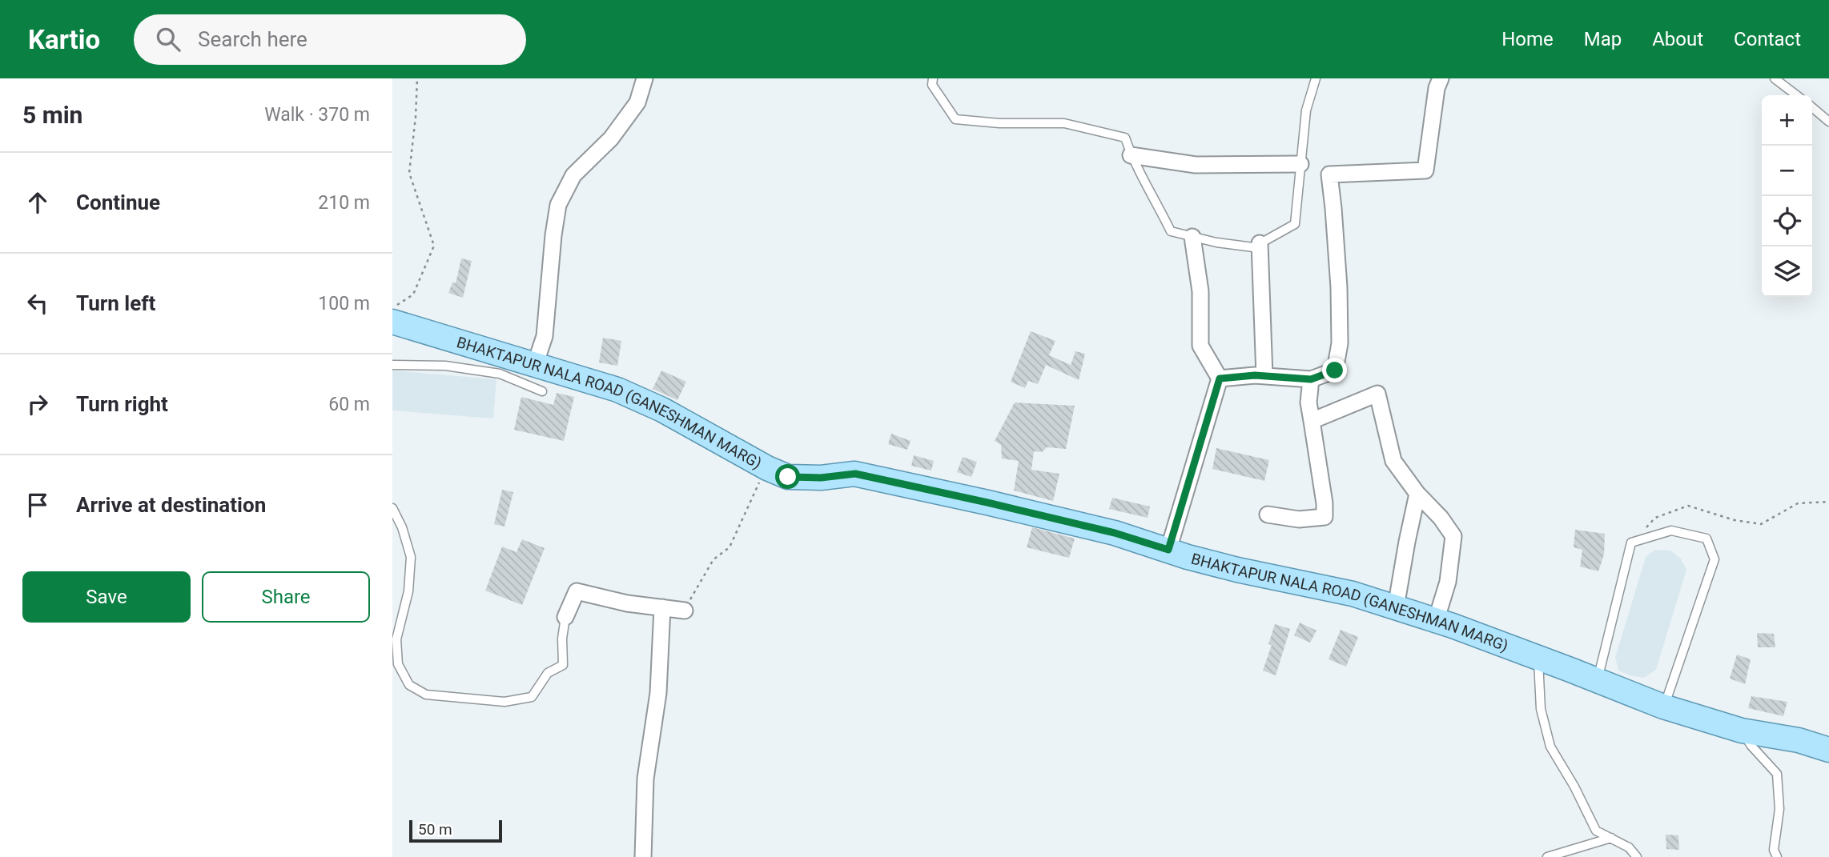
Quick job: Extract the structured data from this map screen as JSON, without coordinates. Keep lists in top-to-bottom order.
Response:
{
  "streets": {
    "main road": ["BHAKTAPUR NALA ROAD (GANESHMAN MARG)"]
  },
  "scale_bar": "50 m",
  "page": {
    "header": "Kartio",
    "search": "Search here",
    "nav": [
      "Home",
      "Map",
      "About",
      "Contact"
    ],
    "heading": ["5 min", "Walk · 370 m"],
    "map_buttons": ["+", "−"],
    "list": [
      ["Continue", "210 m"],
      ["Turn left", "100 m"],
      ["Turn right", "60 m"],
      "Arrive at destination"
    ],
    "buttons": ["Save", "Share"],
    "scale": "50 m"
  }
}
